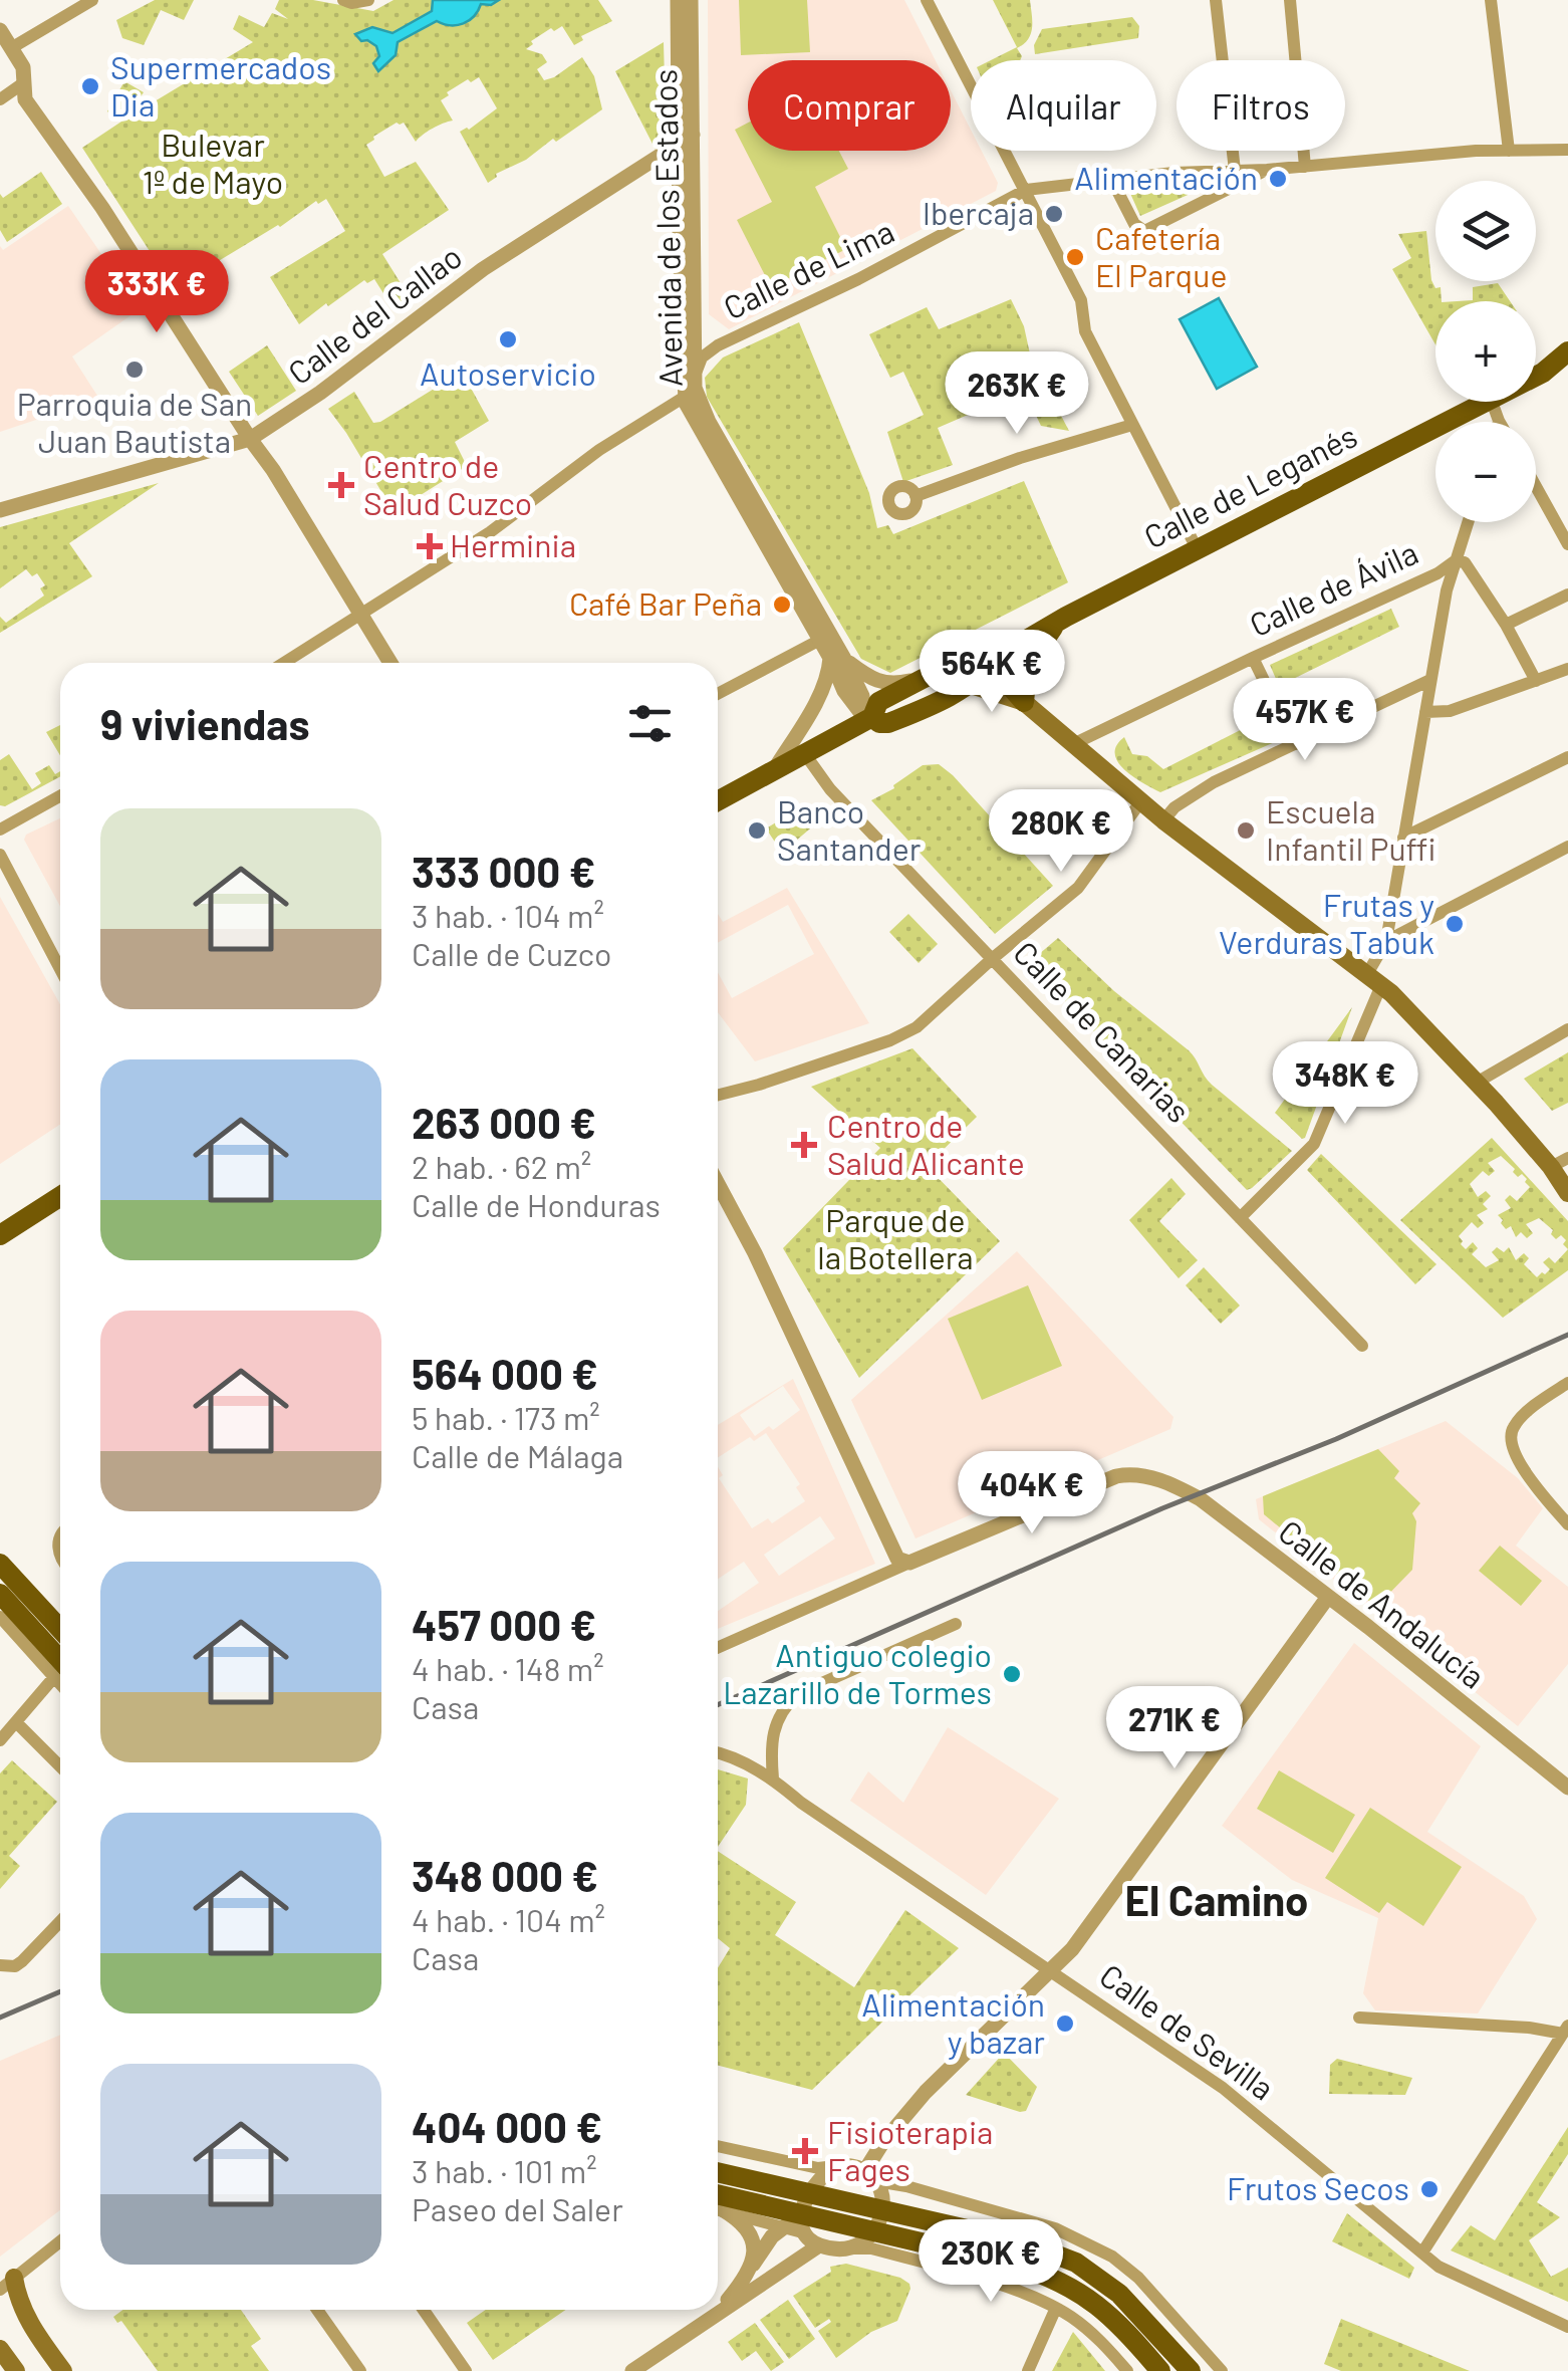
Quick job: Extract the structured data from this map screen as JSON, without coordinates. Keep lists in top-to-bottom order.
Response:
{
  "streets": {
    "main road": ["Calle de Leganés"],
    "street": [
      "Avenida de los Estados",
      "Calle de Lima",
      "Calle del Callao",
      "Calle de Ávila",
      "Calle de Canarias",
      "Calle de Andalucía",
      "Calle de Sevilla"
    ]
  },
  "crossings": [
    ["Avenida de los Estados", "Calle de Lima"],
    ["Avenida de los Estados", "Calle del Callao"],
    ["Avenida de los Estados", "Calle de Leganés"],
    ["Calle de Leganés", "Calle de Canarias"]
  ],
  "districts": ["El Camino"],
  "parks": ["Bulevar 1º de Mayo", "Parque de la Botellera"],
  "places": {
    "other": [
      "Supermercados Dia",
      "Alimentación",
      "Ibercaja",
      "Cafetería El Parque",
      "Autoservicio",
      "Parroquia de San Juan Bautista",
      "Café Bar Peña",
      "Banco Santander",
      "Escuela Infantil Puffi",
      "Frutas y Verduras Tabuk",
      "Antiguo colegio Lazarillo de Tormes",
      "Alimentación y bazar",
      "Frutos Secos"
    ],
    "health": [
      "Centro de Salud Cuzco",
      "Herminia",
      "Centro de Salud Alicante",
      "Fisioterapia Fages"
    ]
  },
  "page": {
    "chip": ["Comprar", "Alquilar", "Filtros"],
    "map_buttons": ["+", "−"],
    "price": [
      "333K €",
      "263K €",
      "564K €",
      "457K €",
      "280K €",
      "348K €",
      "404K €",
      "271K €",
      "230K €"
    ],
    "heading": "9 viviendas",
    "list": [
      {
        "name": "333 000 €",
        "note": "3 hab. · 104 m² · Calle de Cuzco"
      },
      {
        "name": "263 000 €",
        "note": "2 hab. · 62 m² · Calle de Honduras"
      },
      {
        "name": "564 000 €",
        "note": "5 hab. · 173 m² · Calle de Málaga"
      },
      {
        "name": "457 000 €",
        "note": "4 hab. · 148 m² · Casa"
      },
      {
        "name": "348 000 €",
        "note": "4 hab. · 104 m² · Casa"
      },
      {
        "name": "404 000 €",
        "note": "3 hab. · 101 m² · Paseo del Saler"
      }
    ]
  }
}
